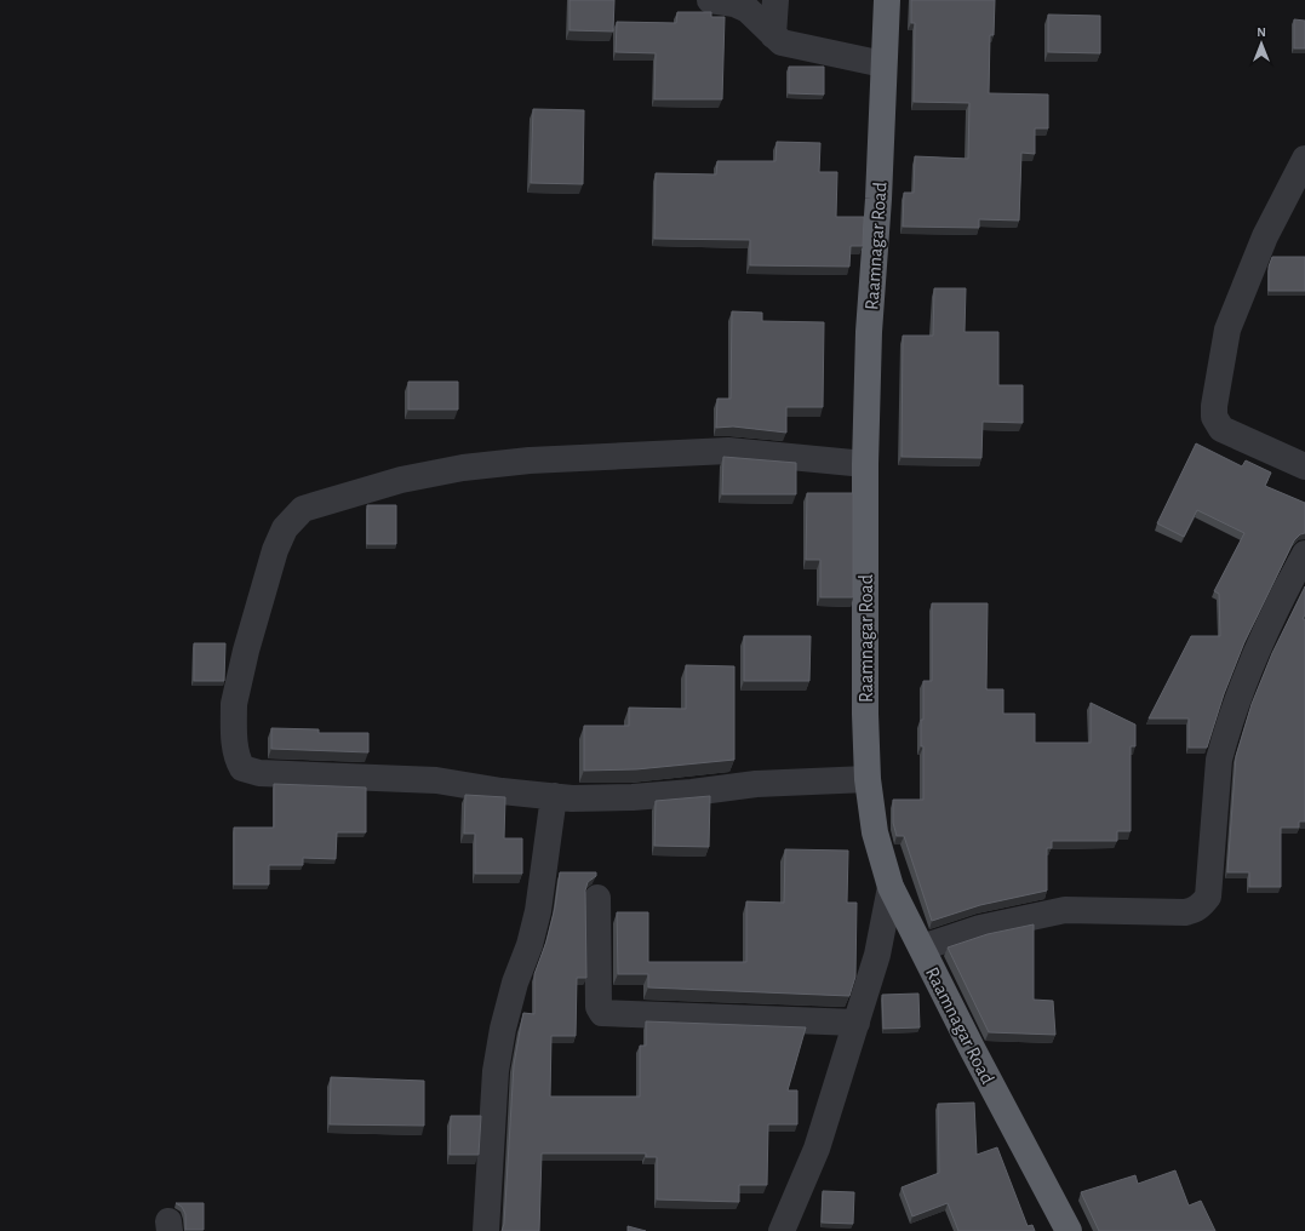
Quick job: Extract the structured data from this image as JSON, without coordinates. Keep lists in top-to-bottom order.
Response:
{
  "streets": {
    "highway": ["Raamnagar Road"]
  },
  "north": "top"
}
